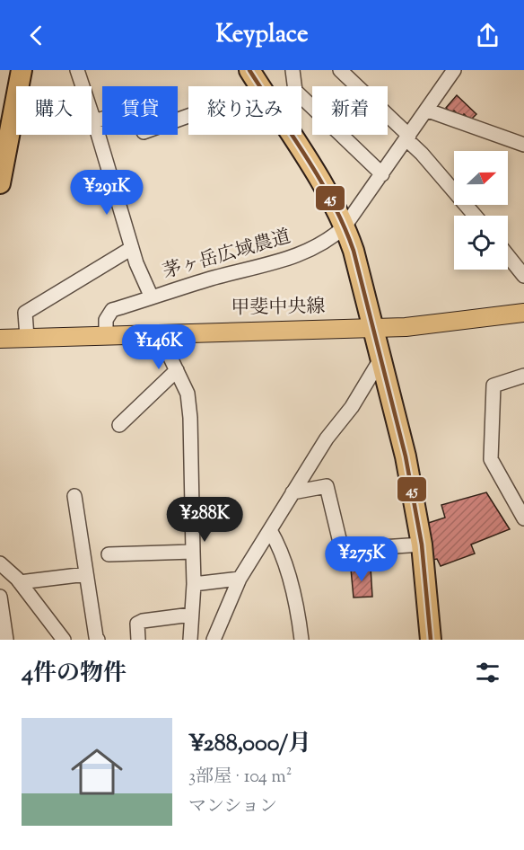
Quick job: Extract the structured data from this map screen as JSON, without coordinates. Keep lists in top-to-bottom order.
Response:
{
  "streets": {
    "main road": ["甲斐中央線"],
    "street": ["茅ヶ岳広域農道"]
  },
  "crossings": [
    ["茅ヶ岳広域農道", "甲斐中央線"]
  ],
  "lines": ["transit line 45"],
  "north": "right",
  "page": {
    "header": "Keyplace",
    "chip": [
      "購入",
      "賃貸",
      "絞り込み",
      "新着"
    ],
    "price": [
      "¥291K",
      "¥146K",
      "¥288K",
      "¥275K"
    ],
    "heading": "4件の物件",
    "list": [
      {
        "name": "¥288,000/月",
        "note": "3部屋 · 104 m² · マンション"
      }
    ]
  }
}
